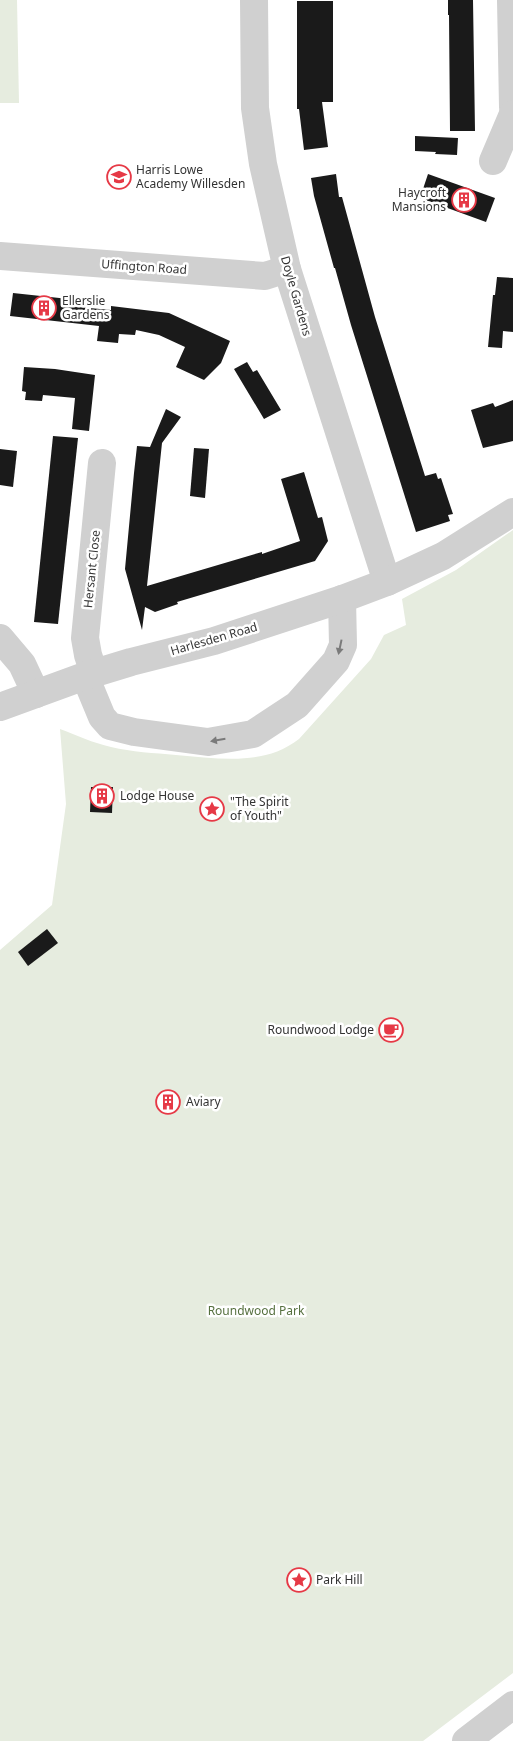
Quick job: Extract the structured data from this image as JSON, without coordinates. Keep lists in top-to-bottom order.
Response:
{
  "streets": {
    "street": [
      "Uffington Road",
      "Doyle Gardens",
      "Hersant Close",
      "Harlesden Road"
    ]
  },
  "crossings": [
    ["Uffington Road", "Doyle Gardens"],
    ["Doyle Gardens", "Harlesden Road"],
    ["Hersant Close", "Harlesden Road"]
  ],
  "parks": ["Roundwood Park"],
  "places": {
    "school or university": ["Harris Lowe Academy Willesden"],
    "building": [
      "Haycroft Mansions",
      "Ellerslie Gardens",
      "Lodge House",
      "Aviary"
    ],
    "place": ["\"The Spirit of Youth\"", "Park Hill"],
    "cafe": ["Roundwood Lodge"]
  }
}
